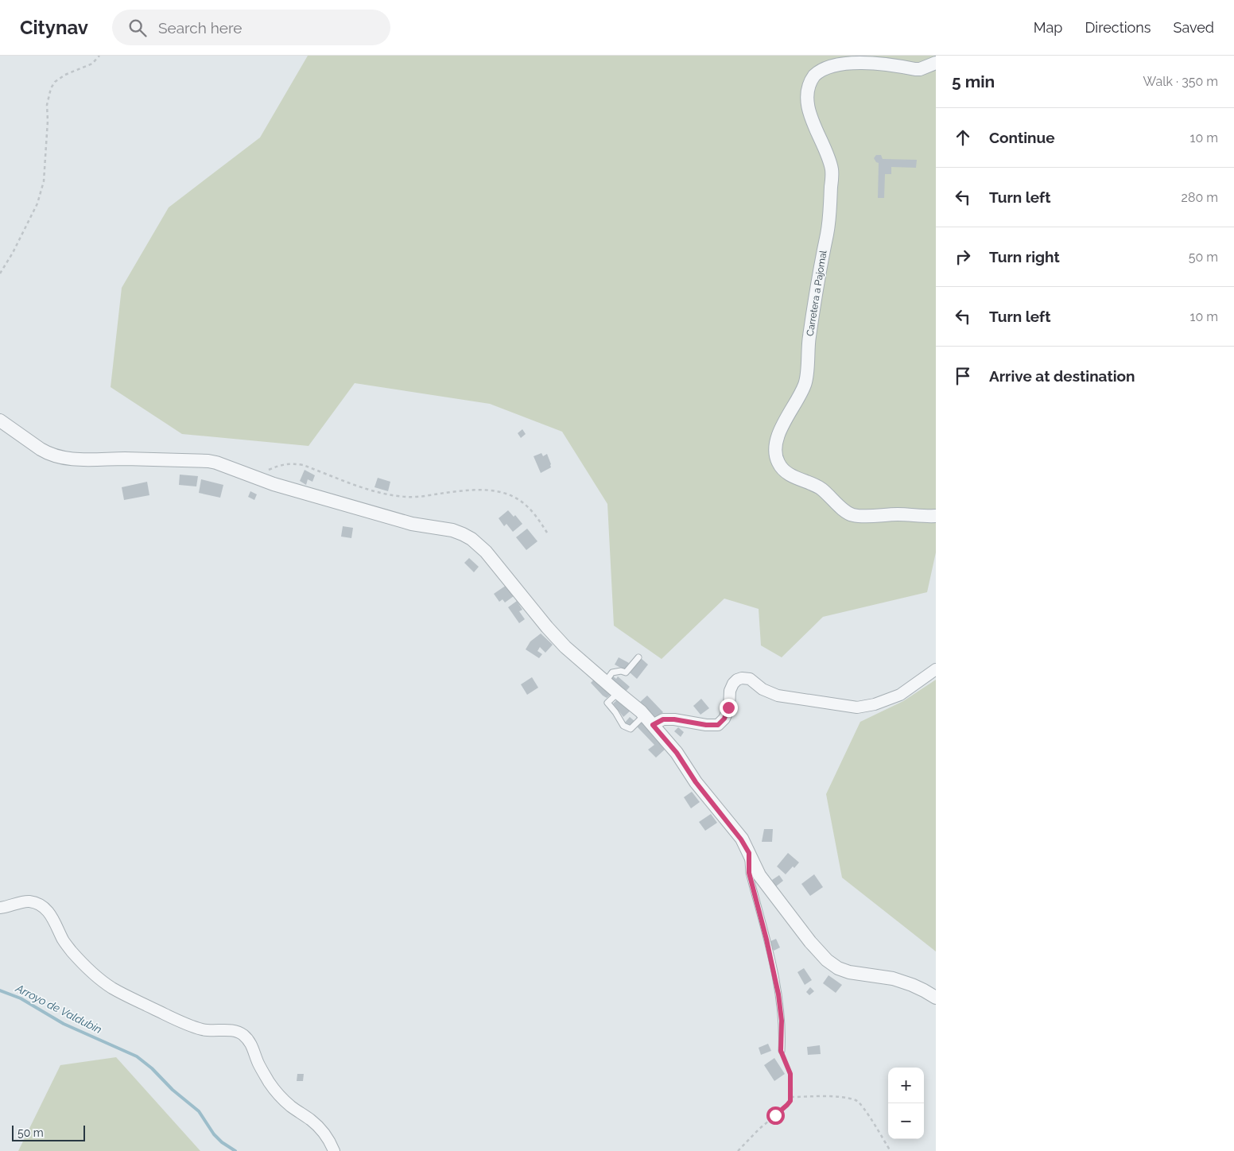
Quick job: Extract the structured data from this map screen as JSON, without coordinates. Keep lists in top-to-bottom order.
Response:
{
  "streets": {
    "street": ["Carretera a Pajomal"]
  },
  "water": ["Arroyo de Valdubin"],
  "scale_bar": "50 m",
  "page": {
    "header": "Citynav",
    "search": "Search here",
    "nav": ["Map", "Directions", "Saved"],
    "heading": ["5 min", "Walk · 350 m"],
    "list": [
      ["Continue", "10 m"],
      ["Turn left", "280 m"],
      ["Turn right", "50 m"],
      ["Turn left", "10 m"],
      "Arrive at destination"
    ],
    "map_buttons": ["+", "−"],
    "scale": "50 m"
  }
}
